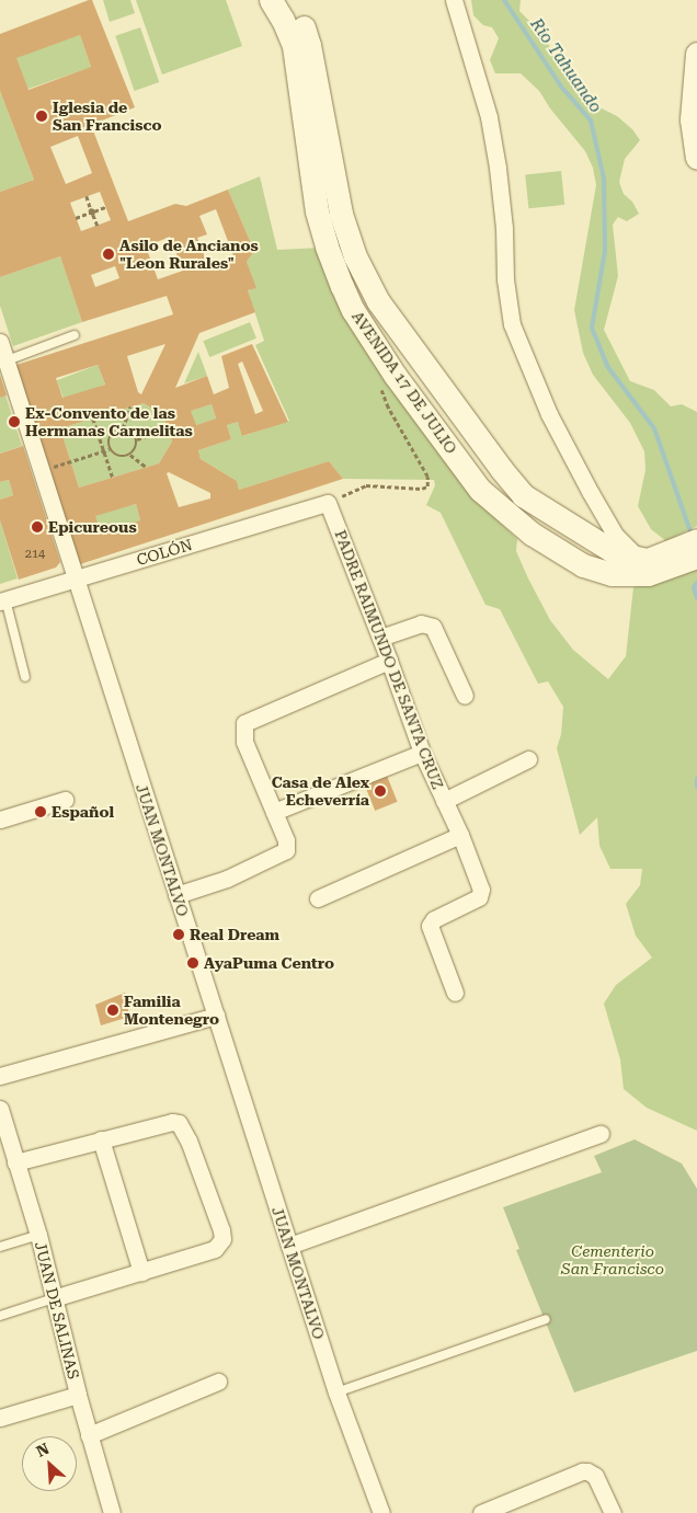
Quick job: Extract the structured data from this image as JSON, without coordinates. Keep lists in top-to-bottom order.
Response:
{
  "streets": {
    "main road": ["AVENIDA 17 DE JULIO"],
    "street": [
      "COLÓN",
      "PADRE RAIMUNDO DE SANTA CRUZ",
      "JUAN MONTALVO",
      "JUAN DE SALINAS"
    ]
  },
  "crossings": [
    ["COLÓN", "PADRE RAIMUNDO DE SANTA CRUZ"],
    ["COLÓN", "JUAN MONTALVO"]
  ],
  "water": ["Río Tahuando"],
  "parks": ["Cementerio San Francisco"],
  "places": [
    "Iglesia de San Francisco",
    "Asilo de Ancianos \"Leon Rurales\"",
    "Ex-Convento de las Hermanas Carmelitas",
    "Epicureous",
    "Casa de Alex Echeverría",
    "Español",
    "Real Dream",
    "AyaPuma Centro",
    "Familia Montenegro"
  ],
  "house_numbers": ["214"],
  "north": "top left"
}
